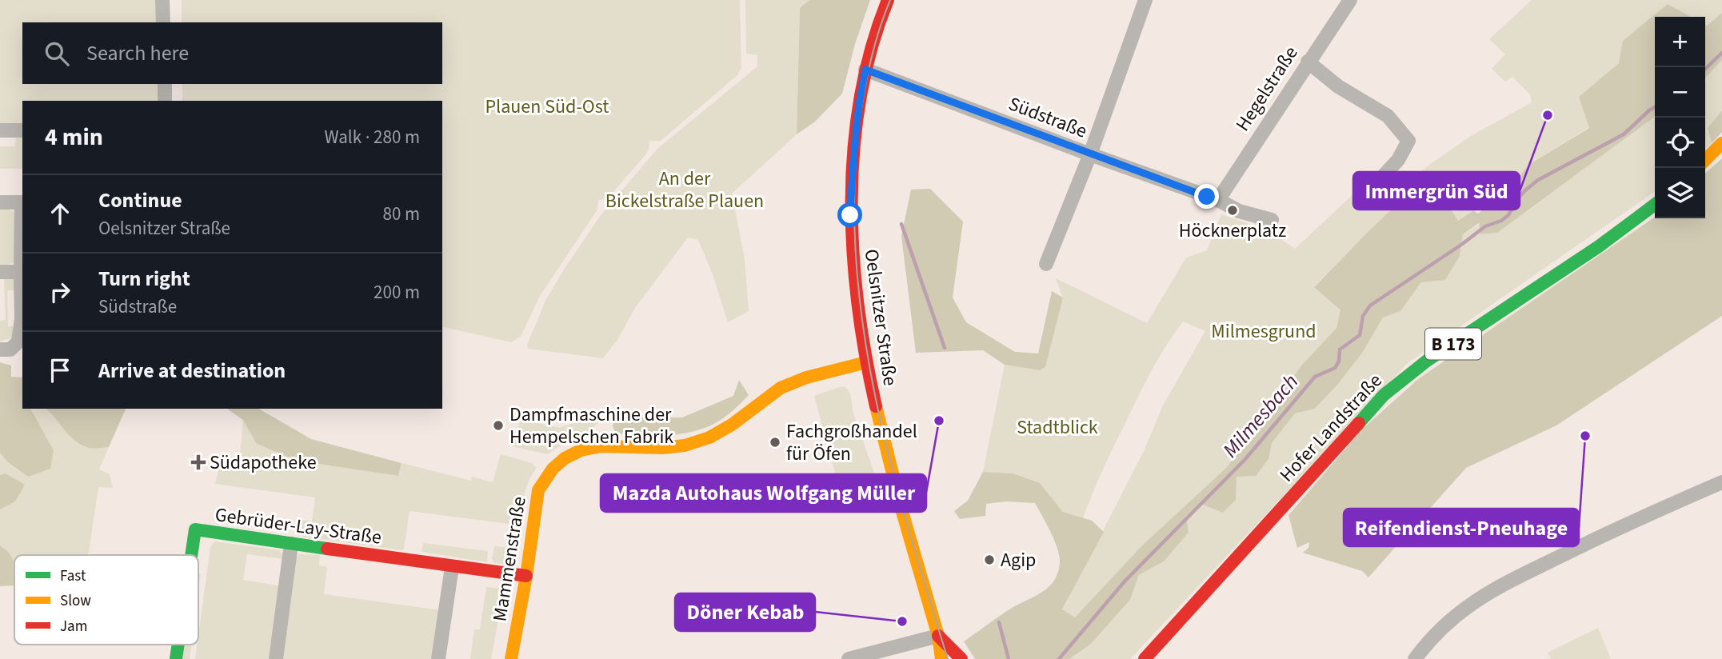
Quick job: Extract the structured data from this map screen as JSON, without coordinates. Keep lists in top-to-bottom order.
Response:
{
  "streets": {
    "main road": [
      "Oelsnitzer Straße",
      "B 173",
      "Hofer Landstraße",
      "Gebrüder-Lay-Straße",
      "Mammenstraße"
    ],
    "street": ["Hegelstraße", "Südstraße"]
  },
  "crossings": [
    ["Hegelstraße", "Südstraße"],
    ["Südstraße", "Oelsnitzer Straße"],
    ["Oelsnitzer Straße", "Mammenstraße"],
    ["Gebrüder-Lay-Straße", "Mammenstraße"]
  ],
  "water": ["Milmesbach"],
  "parks": [
    "Plauen Süd-Ost",
    "An der Bickelstraße Plauen",
    "Milmesgrund",
    "Stadtblick"
  ],
  "places": {
    "other": [
      "Immergrün Süd",
      "Höcknerplatz",
      "Mazda Autohaus Wolfgang Müller",
      "Dampfmaschine der Hempelschen Fabrik",
      "Reifendienst-Pneuhage",
      "Fachgroßhandel für Öfen",
      "Agip",
      "Döner Kebab"
    ],
    "health": ["Südapotheke"]
  },
  "legend": ["Fast", "Slow", "Jam"],
  "page": {
    "map_buttons": ["+", "−"],
    "search": "Search here",
    "heading": ["4 min", "Walk · 280 m"],
    "list": [
      ["Continue", "Oelsnitzer Straße", "80 m"],
      ["Turn right", "Südstraße", "200 m"],
      "Arrive at destination"
    ]
  }
}
